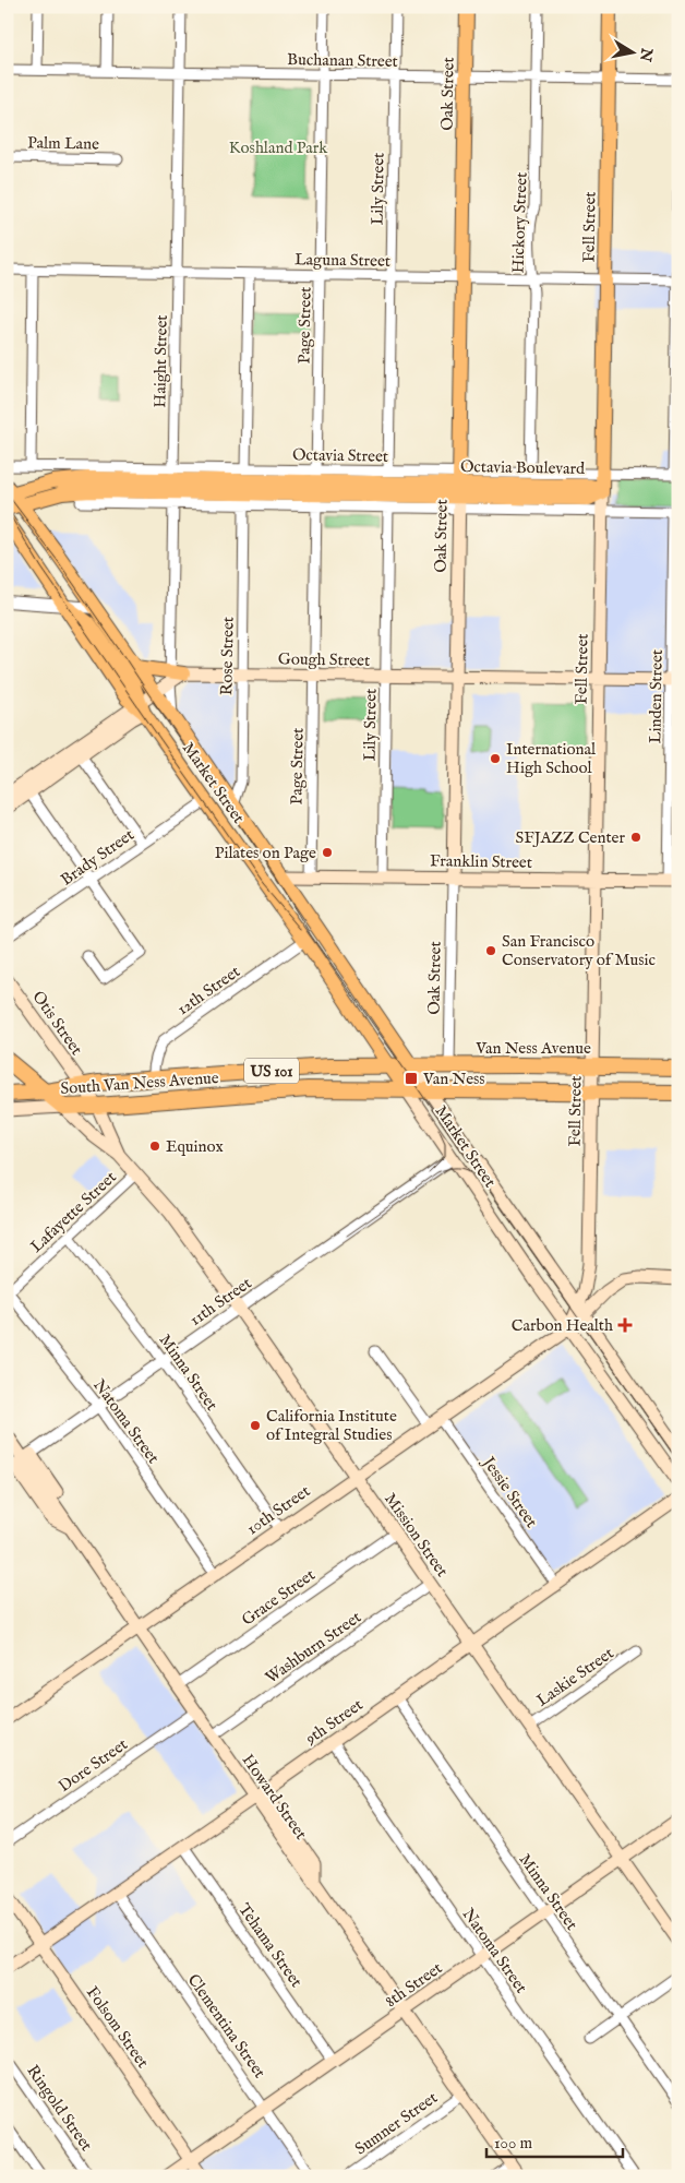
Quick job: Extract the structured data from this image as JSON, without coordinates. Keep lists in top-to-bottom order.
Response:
{
  "streets": {
    "highway": [
      "Van Ness Avenue",
      "US 101",
      "South Van Ness Avenue",
      "Mission Street"
    ],
    "main road": [
      "Oak Street",
      "Fell Street",
      "Octavia Boulevard",
      "Gough Street",
      "Market Street",
      "Franklin Street",
      "Otis Street",
      "10th Street",
      "9th Street",
      "Howard Street",
      "8th Street",
      "Folsom Street"
    ],
    "street": [
      "Buchanan Street",
      "Palm Lane",
      "Lily Street",
      "Hickory Street",
      "Laguna Street",
      "Page Street",
      "Haight Street",
      "Octavia Street",
      "Rose Street",
      "Linden Street",
      "Brady Street",
      "12th Street",
      "Lafayette Street",
      "11th Street",
      "Minna Street",
      "Natoma Street",
      "Jessie Street",
      "Grace Street",
      "Washburn Street",
      "Laskie Street",
      "Dore Street",
      "Tehama Street",
      "Clementina Street",
      "Ringold Street",
      "Sumner Street"
    ]
  },
  "crossings": [
    ["Buchanan Street", "Oak Street"],
    ["Buchanan Street", "Lily Street"],
    ["Buchanan Street", "Hickory Street"],
    ["Buchanan Street", "Fell Street"],
    ["Buchanan Street", "Page Street"],
    ["Buchanan Street", "Haight Street"],
    ["Oak Street", "Laguna Street"],
    ["Oak Street", "Octavia Street"],
    ["Oak Street", "Octavia Boulevard"],
    ["Oak Street", "Gough Street"],
    ["Oak Street", "Franklin Street"],
    ["Oak Street", "Van Ness Avenue"],
    ["Lily Street", "Laguna Street"],
    ["Lily Street", "Octavia Street"],
    ["Lily Street", "Gough Street"],
    ["Lily Street", "Franklin Street"],
    ["Hickory Street", "Laguna Street"],
    ["Hickory Street", "Octavia Street"],
    ["Fell Street", "Laguna Street"],
    ["Fell Street", "Octavia Street"],
    ["Fell Street", "Octavia Boulevard"],
    ["Fell Street", "Gough Street"],
    ["Fell Street", "Market Street"],
    ["Fell Street", "Franklin Street"],
    ["Fell Street", "Van Ness Avenue"],
    ["Fell Street", "US 101"],
    ["Fell Street", "10th Street"],
    ["Laguna Street", "Page Street"],
    ["Laguna Street", "Haight Street"],
    ["Laguna Street", "Octavia Street"],
    ["Page Street", "Octavia Street"],
    ["Page Street", "Octavia Boulevard"],
    ["Page Street", "Gough Street"],
    ["Page Street", "Franklin Street"],
    ["Haight Street", "Octavia Street"],
    ["Haight Street", "Octavia Boulevard"],
    ["Haight Street", "Gough Street"],
    ["Haight Street", "Market Street"],
    ["Octavia Street", "Octavia Boulevard"],
    ["Octavia Street", "Rose Street"],
    ["Octavia Street", "Linden Street"],
    ["Octavia Boulevard", "Market Street"],
    ["Rose Street", "Gough Street"],
    ["Rose Street", "Market Street"],
    ["Gough Street", "Linden Street"],
    ["Linden Street", "Franklin Street"],
    ["Market Street", "Brady Street"],
    ["Market Street", "Franklin Street"],
    ["Market Street", "12th Street"],
    ["Market Street", "Van Ness Avenue"],
    ["Market Street", "US 101"],
    ["Market Street", "South Van Ness Avenue"],
    ["Market Street", "11th Street"],
    ["Market Street", "10th Street"],
    ["12th Street", "South Van Ness Avenue"],
    ["Otis Street", "South Van Ness Avenue"],
    ["Otis Street", "Mission Street"],
    ["Van Ness Avenue", "South Van Ness Avenue"],
    ["US 101", "South Van Ness Avenue"],
    ["South Van Ness Avenue", "Mission Street"],
    ["Lafayette Street", "Minna Street"],
    ["Lafayette Street", "Natoma Street"],
    ["Lafayette Street", "Mission Street"],
    ["11th Street", "Minna Street"],
    ["11th Street", "Natoma Street"],
    ["11th Street", "Mission Street"],
    ["11th Street", "Howard Street"],
    ["Minna Street", "10th Street"],
    ["Minna Street", "9th Street"],
    ["Minna Street", "8th Street"],
    ["Natoma Street", "10th Street"],
    ["Natoma Street", "9th Street"],
    ["Natoma Street", "8th Street"],
    ["Jessie Street", "10th Street"],
    ["Jessie Street", "9th Street"],
    ["10th Street", "Mission Street"],
    ["10th Street", "Howard Street"],
    ["Mission Street", "Grace Street"],
    ["Mission Street", "Washburn Street"],
    ["Mission Street", "Laskie Street"],
    ["Mission Street", "9th Street"],
    ["Mission Street", "8th Street"],
    ["Grace Street", "Howard Street"],
    ["Washburn Street", "Howard Street"],
    ["9th Street", "Howard Street"],
    ["9th Street", "Tehama Street"],
    ["9th Street", "Clementina Street"],
    ["9th Street", "Folsom Street"],
    ["Dore Street", "Howard Street"],
    ["Howard Street", "8th Street"],
    ["Howard Street", "Sumner Street"],
    ["Tehama Street", "8th Street"],
    ["8th Street", "Clementina Street"],
    ["8th Street", "Folsom Street"]
  ],
  "parks": ["Koshland Park"],
  "places": {
    "other": [
      "International High School",
      "SFJAZZ Center",
      "Pilates on Page",
      "San Francisco Conservatory of Music",
      "Equinox",
      "California Institute of Integral Studies"
    ],
    "transit": ["Van Ness"],
    "health": ["Carbon Health"]
  },
  "scale_bar": "100 m",
  "north": "right"
}
